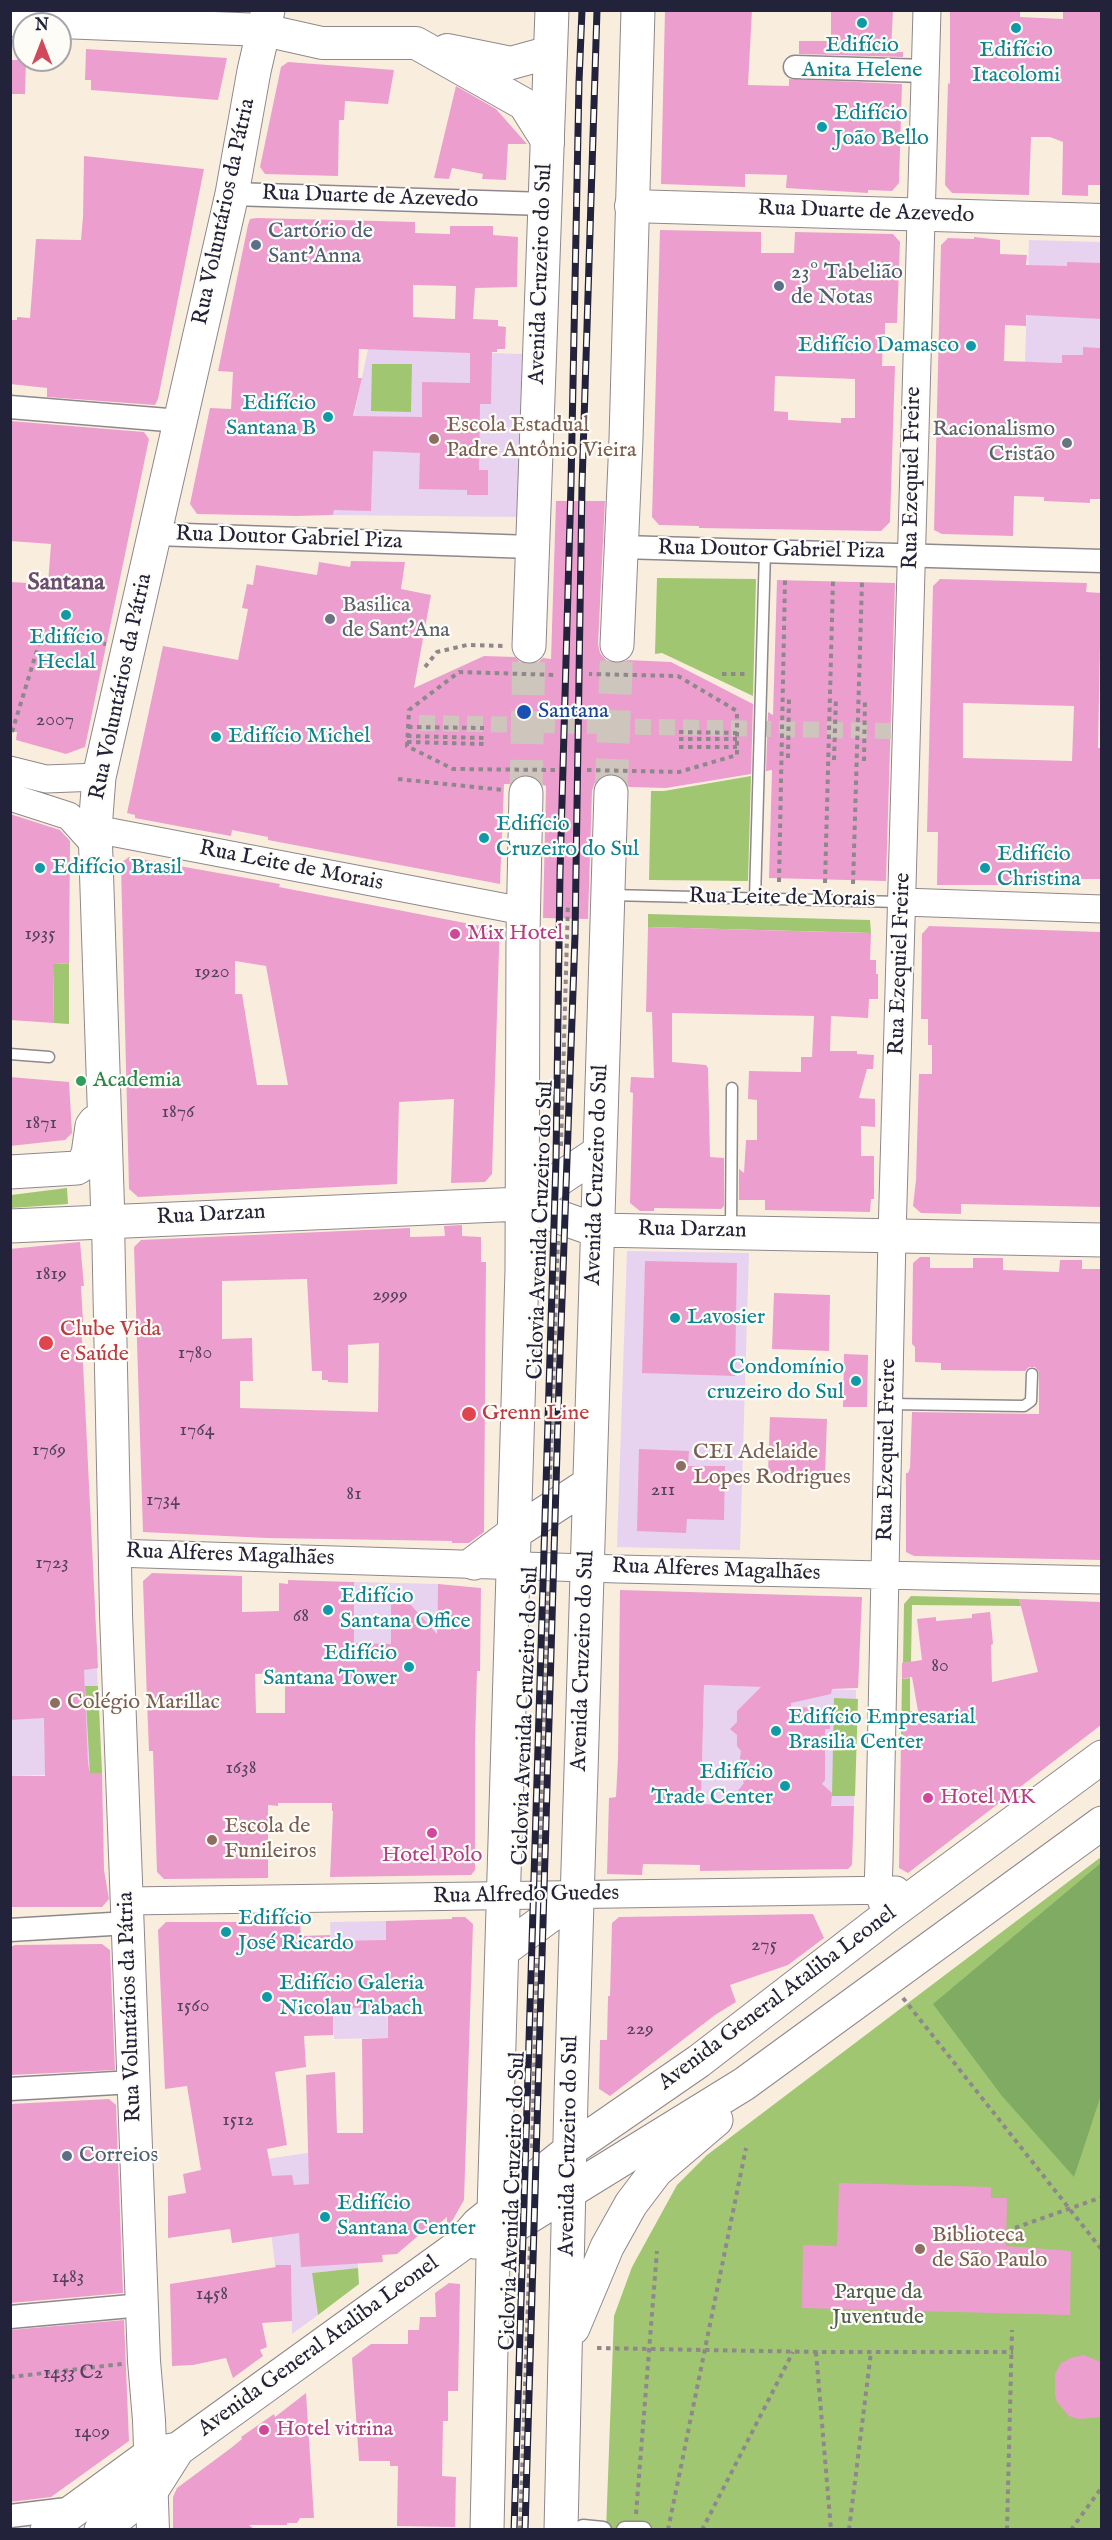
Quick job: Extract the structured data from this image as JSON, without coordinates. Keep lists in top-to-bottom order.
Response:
{
  "streets": {
    "main road": [
      "Rua Duarte de Azevedo",
      "Rua Voluntários da Pátria",
      "Avenida Cruzeiro do Sul",
      "Rua Darzan",
      "Avenida General Ataliba Leonel"
    ],
    "street": [
      "Rua Ezequiel Freire",
      "Rua Doutor Gabriel Piza",
      "Rua Leite de Morais",
      "Rua Alferes Magalhães",
      "Rua Alfredo Guedes"
    ],
    "path": ["Ciclovia Avenida Cruzeiro do Sul"]
  },
  "crossings": [
    ["Rua Duarte de Azevedo", "Rua Voluntários da Pátria"],
    ["Rua Duarte de Azevedo", "Avenida Cruzeiro do Sul"],
    ["Rua Duarte de Azevedo", "Rua Ezequiel Freire"],
    ["Rua Voluntários da Pátria", "Rua Doutor Gabriel Piza"],
    ["Rua Voluntários da Pátria", "Rua Leite de Morais"],
    ["Rua Voluntários da Pátria", "Rua Darzan"],
    ["Rua Voluntários da Pátria", "Rua Alferes Magalhães"],
    ["Rua Voluntários da Pátria", "Rua Alfredo Guedes"],
    ["Rua Voluntários da Pátria", "Avenida General Ataliba Leonel"],
    ["Avenida Cruzeiro do Sul", "Rua Doutor Gabriel Piza"],
    ["Avenida Cruzeiro do Sul", "Rua Leite de Morais"],
    ["Avenida Cruzeiro do Sul", "Rua Darzan"],
    ["Avenida Cruzeiro do Sul", "Rua Alferes Magalhães"],
    ["Avenida Cruzeiro do Sul", "Rua Alfredo Guedes"],
    ["Avenida Cruzeiro do Sul", "Avenida General Ataliba Leonel"],
    ["Rua Ezequiel Freire", "Rua Doutor Gabriel Piza"],
    ["Rua Ezequiel Freire", "Rua Leite de Morais"],
    ["Rua Ezequiel Freire", "Rua Darzan"],
    ["Rua Ezequiel Freire", "Rua Alferes Magalhães"],
    ["Rua Ezequiel Freire", "Rua Alfredo Guedes"],
    ["Rua Ezequiel Freire", "Avenida General Ataliba Leonel"],
    ["Rua Darzan", "Ciclovia Avenida Cruzeiro do Sul"],
    ["Ciclovia Avenida Cruzeiro do Sul", "Rua Alferes Magalhães"],
    ["Ciclovia Avenida Cruzeiro do Sul", "Rua Alfredo Guedes"],
    ["Ciclovia Avenida Cruzeiro do Sul", "Avenida General Ataliba Leonel"],
    ["Rua Alfredo Guedes", "Avenida General Ataliba Leonel"]
  ],
  "districts": ["Santana"],
  "parks": ["Parque da Juventude"],
  "places": [
    "Edifício Anita Helene",
    "Edifício Itacolomi",
    "Edifício João Bello",
    "Cartório de Sant'Anna",
    "23º Tabelião de Notas",
    "Edifício Damasco",
    "Edifício Santana B",
    "Escola Estadual Padre Antônio Vieira",
    "Racionalismo Cristão",
    "Edifício Heclal",
    "Basilica de Sant'Ana",
    "Santana",
    "Edifício Michel",
    "Edifício Cruzeiro do Sul",
    "Edifício Brasil",
    "Edifício Christina",
    "Mix Hotel",
    "Academia",
    "Lavosier",
    "Clube Vida e Saúde",
    "Condomínio cruzeiro do Sul",
    "Grenn Line",
    "CEI Adelaide Lopes Rodrigues",
    "Edifício Santana Office",
    "Edifício Santana Tower",
    "Colégio Marillac",
    "Edifício Empresarial Brasilia Center",
    "Edifício Trade Center",
    "Hotel MK",
    "Hotel Polo",
    "Escola de Funileiros",
    "Edifício José Ricardo",
    "Edifício Galeria Nicolau Tabach",
    "Correios",
    "Edifício Santana Center",
    "Biblioteca de São Paulo",
    "Hotel vitrina"
  ],
  "house_numbers": [
    "2007",
    "1935",
    "1920",
    "1876",
    "1871",
    "1819",
    "2999",
    "1780",
    "1764",
    "1769",
    "211",
    "81",
    "1734",
    "1723",
    "68",
    "80",
    "1638",
    "275",
    "1560",
    "229",
    "1512",
    "1483",
    "1458",
    "1433 C2",
    "1409"
  ],
  "north": "top"
}
